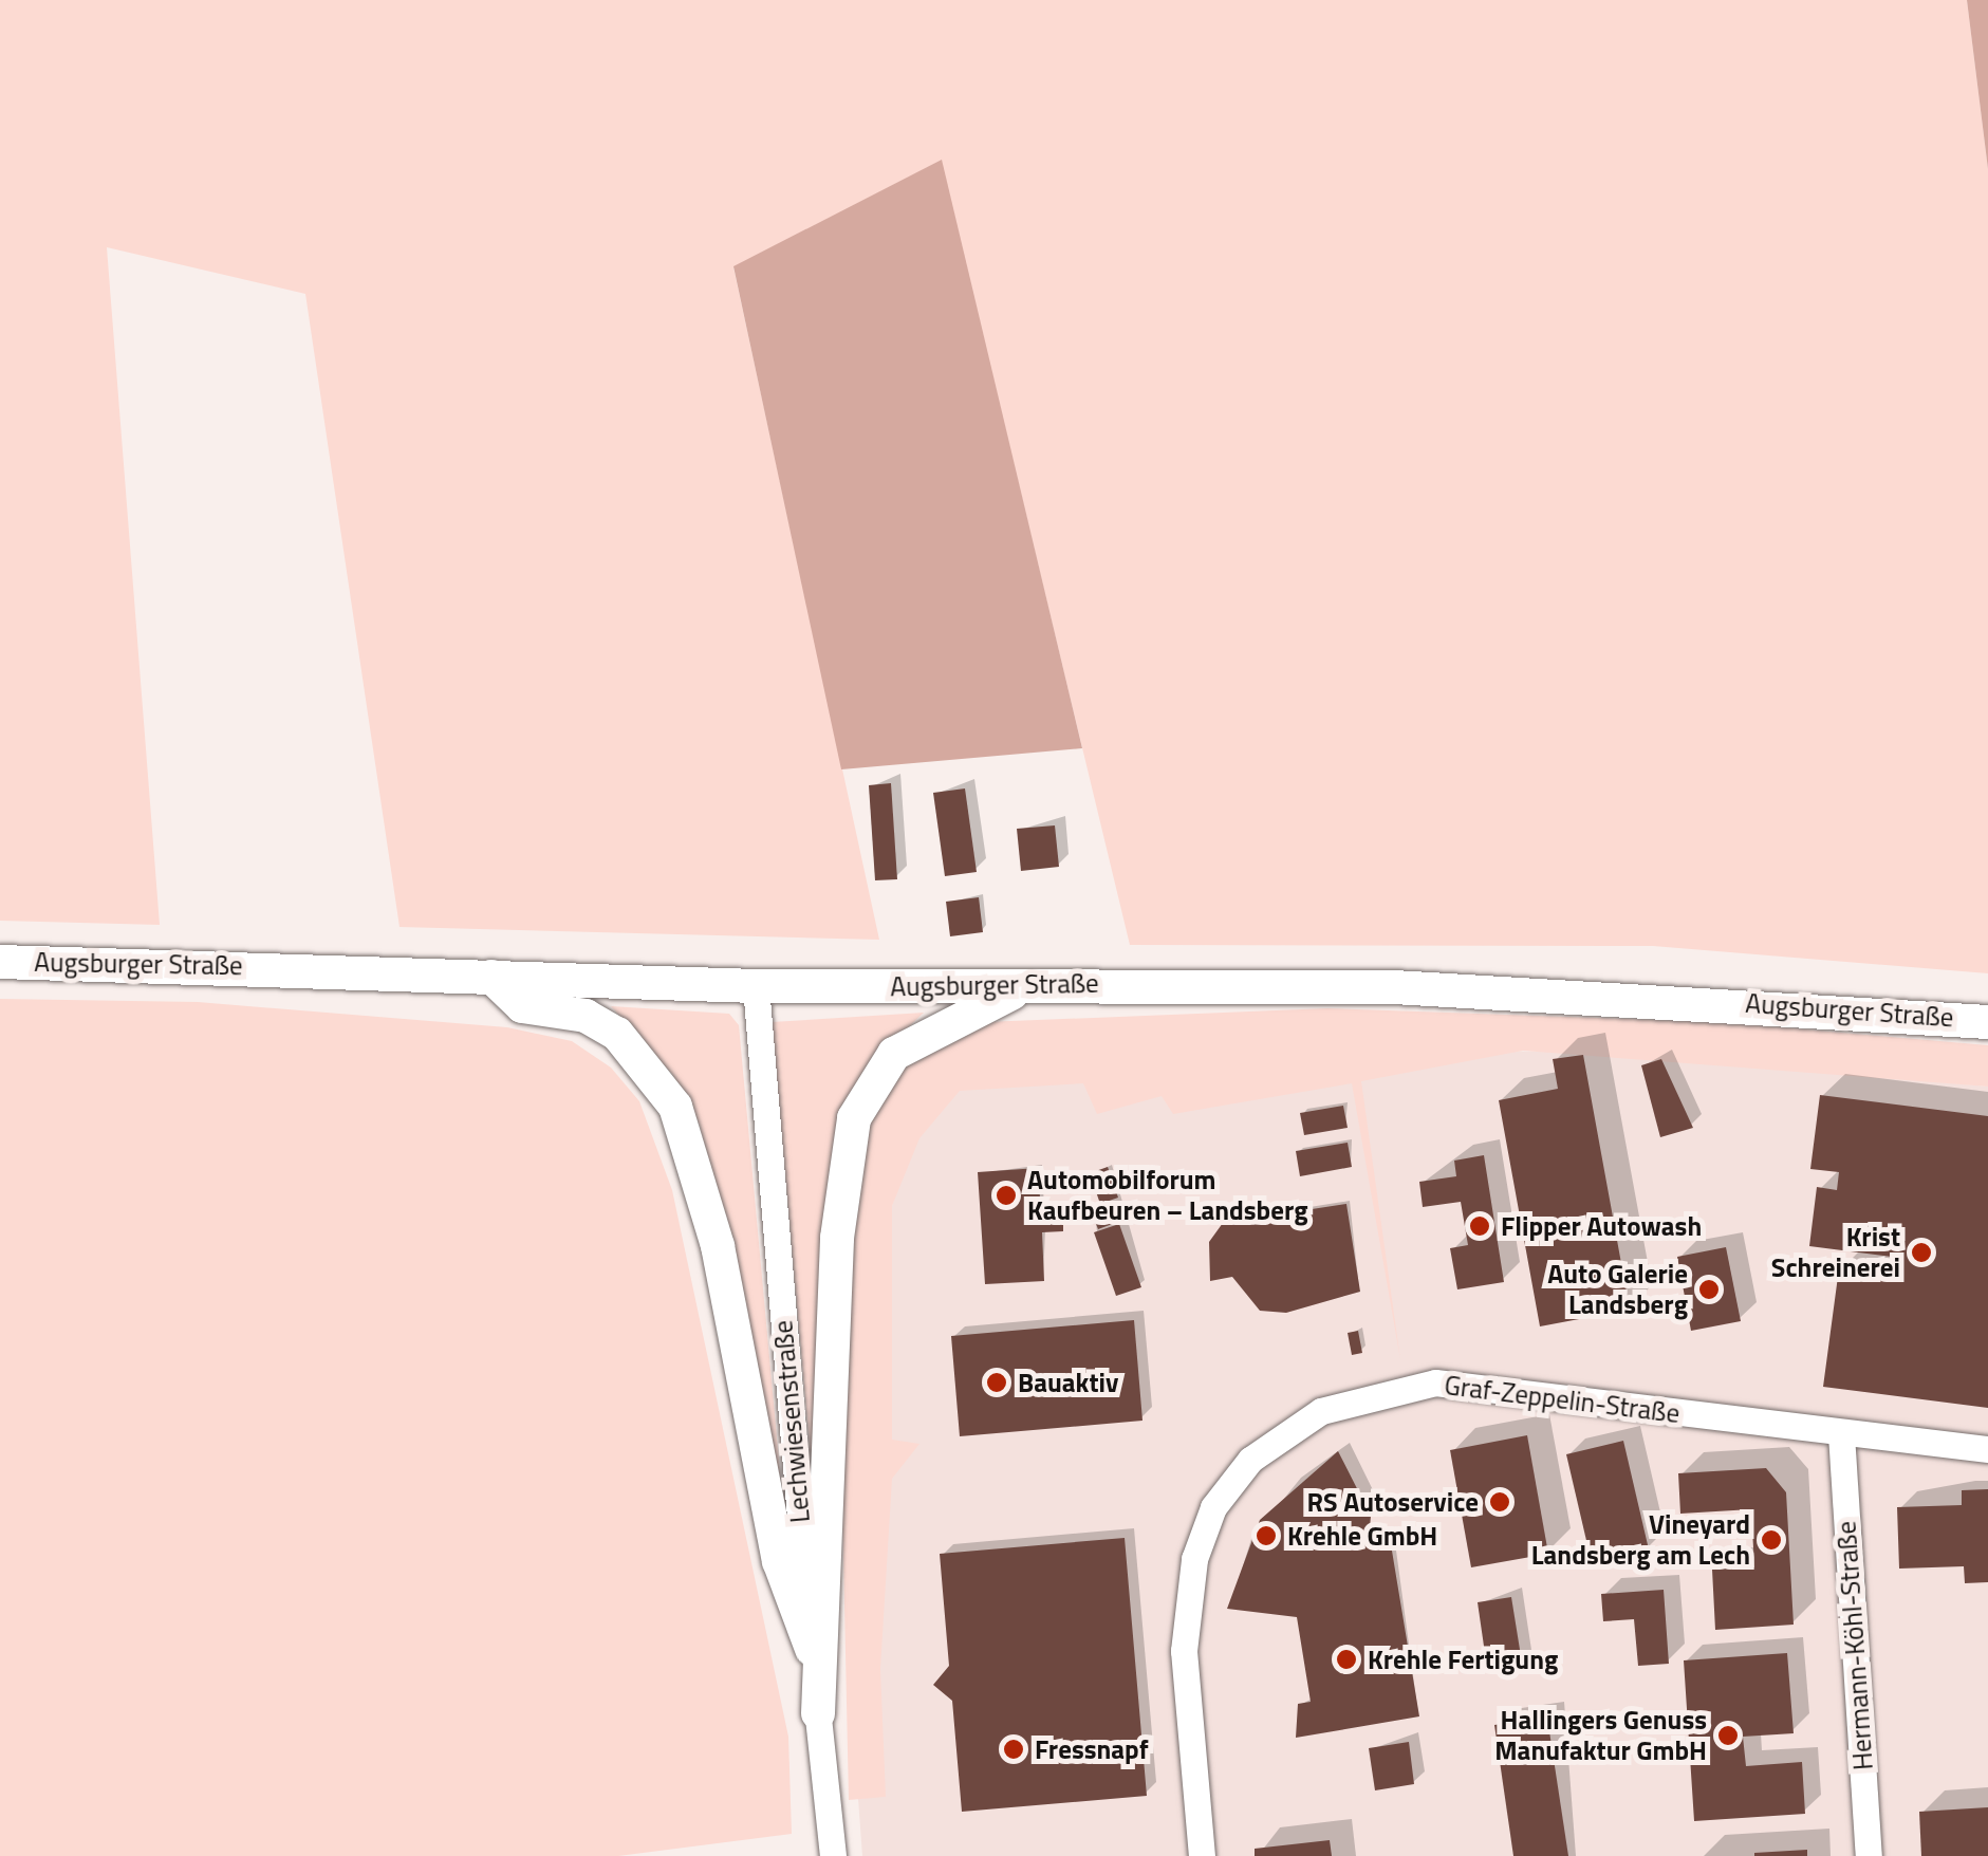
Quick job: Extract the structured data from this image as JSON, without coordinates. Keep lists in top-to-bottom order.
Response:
{
  "streets": {
    "main road": ["Augsburger Straße"],
    "street": ["Graf-Zeppelin-Straße", "Lechwiesenstraße", "Hermann-Köhl-Straße"]
  },
  "crossings": [
    ["Augsburger Straße", "Lechwiesenstraße"],
    ["Graf-Zeppelin-Straße", "Hermann-Köhl-Straße"]
  ],
  "places": [
    "Automobilforum Kaufbeuren – Landsberg",
    "Flipper Autowash",
    "Krist Schreinerei",
    "Auto Galerie Landsberg",
    "Bauaktiv",
    "RS Autoservice",
    "Krehle GmbH",
    "Vineyard Landsberg am Lech",
    "Krehle Fertigung",
    "Hallingers Genuss Manufaktur GmbH",
    "Fressnapf"
  ]
}
